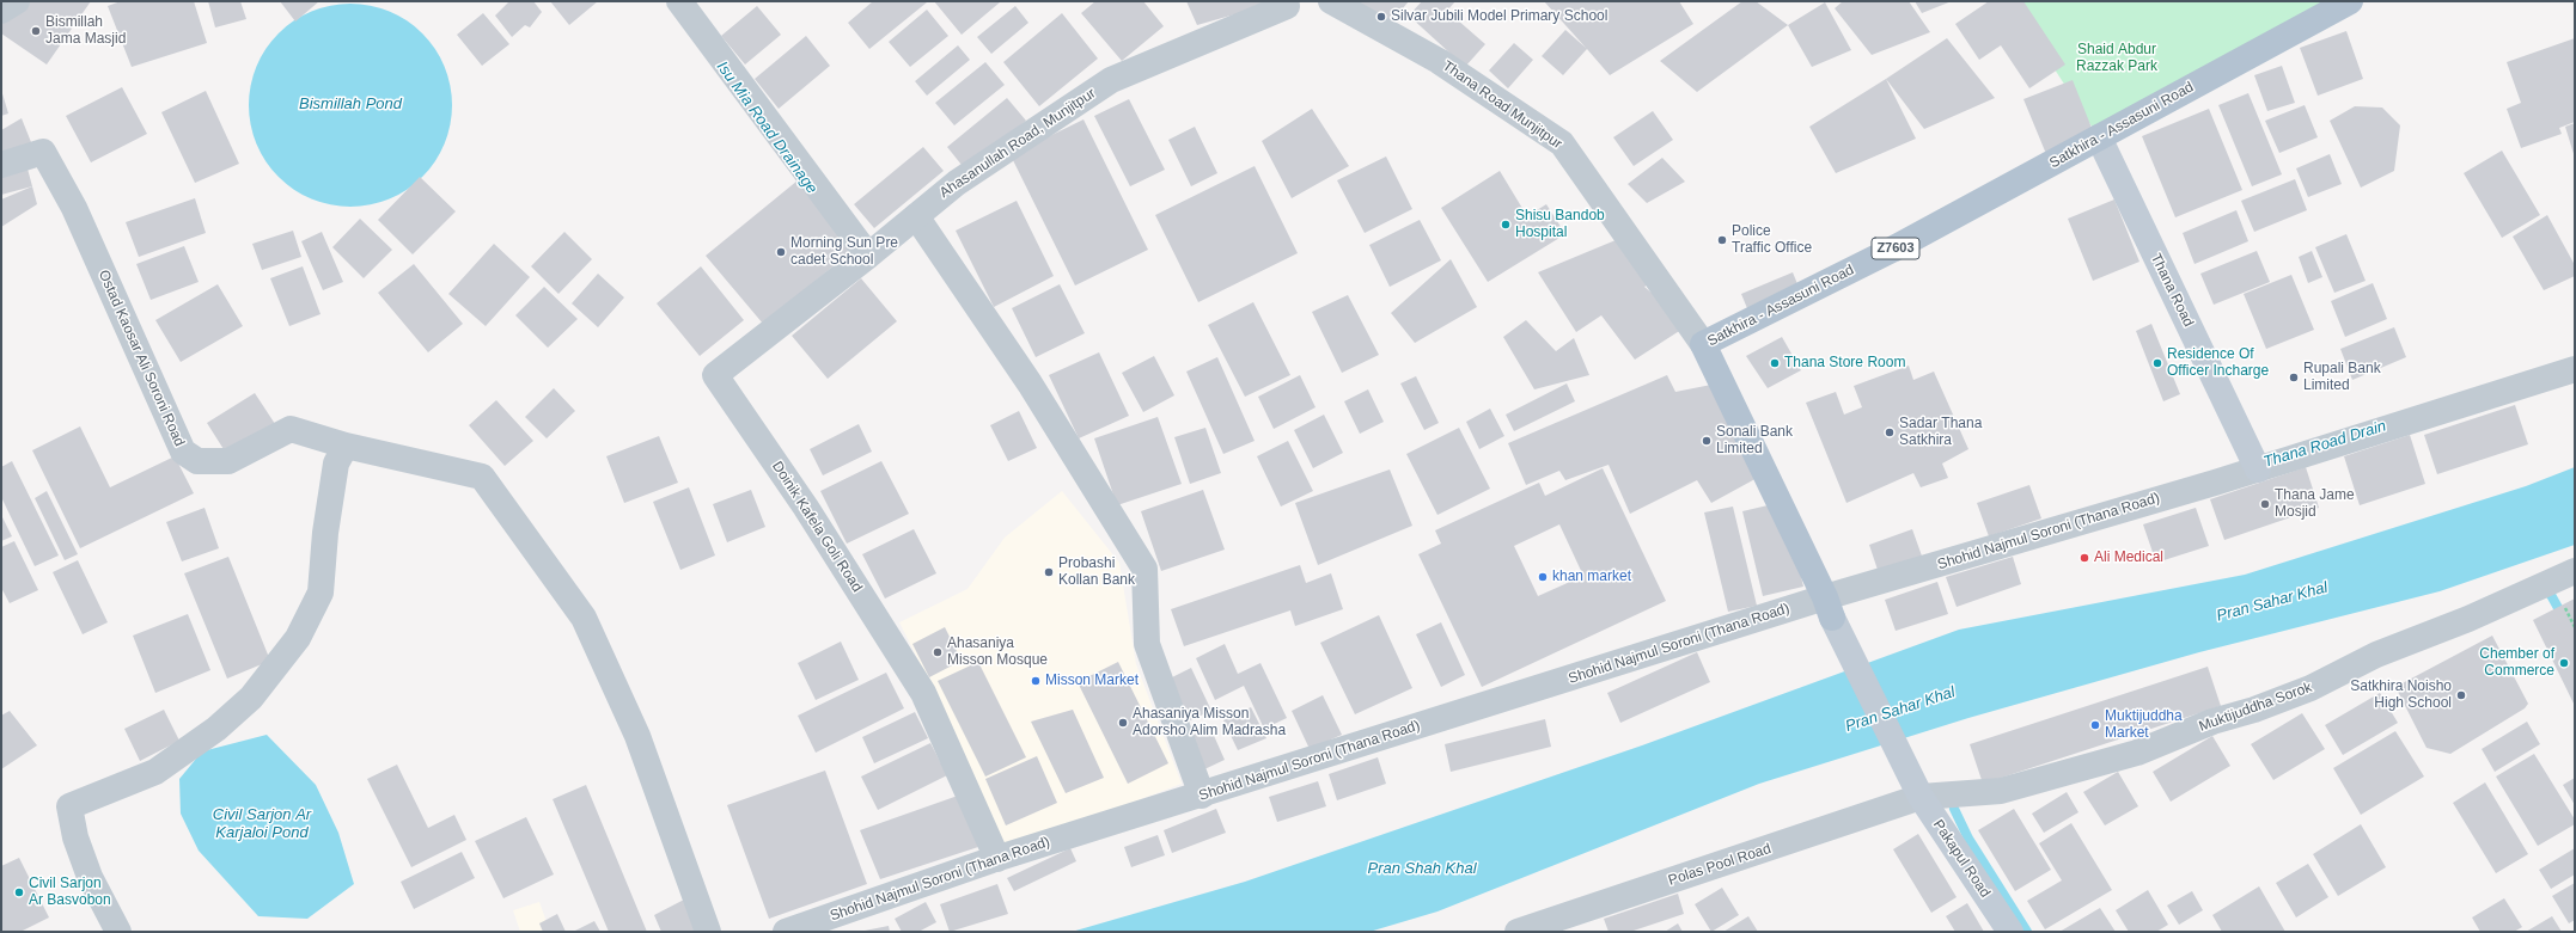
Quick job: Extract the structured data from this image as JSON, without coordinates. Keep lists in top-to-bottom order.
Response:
{
  "streets": {
    "main road": [
      "Satkhira - Assasuni Road",
      "Z7603",
      "Thana Road",
      "Pakapul Road"
    ],
    "street": [
      "Thana Road Munjitpur",
      "Ahasanullah Road, Munjitpur",
      "Ostad Kaosar Ali Soroni Road",
      "Doinik Kafela Goli Road",
      "Shohid Najmul Soroni (Thana Road)",
      "Muktijuddha Sorok",
      "Polas Pool Road"
    ]
  },
  "crossings": [
    ["Thana Road Munjitpur", "Satkhira - Assasuni Road"],
    ["Satkhira - Assasuni Road", "Thana Road"],
    ["Satkhira - Assasuni Road", "Shohid Najmul Soroni (Thana Road)"],
    ["Satkhira - Assasuni Road", "Pakapul Road"],
    ["Ahasanullah Road, Munjitpur", "Doinik Kafela Goli Road"],
    ["Thana Road", "Shohid Najmul Soroni (Thana Road)"],
    ["Doinik Kafela Goli Road", "Shohid Najmul Soroni (Thana Road)"],
    ["Shohid Najmul Soroni (Thana Road)", "Pakapul Road"],
    ["Muktijuddha Sorok", "Pakapul Road"],
    ["Muktijuddha Sorok", "Polas Pool Road"],
    ["Pakapul Road", "Polas Pool Road"]
  ],
  "water": [
    "Bismillah Pond",
    "Isu Mia Road Drainage",
    "Thana Road Drain",
    "Pran Sahar Khal",
    "Civil Sarjon Ar Karjaloi Pond",
    "Pran Shah Khal"
  ],
  "parks": ["Shaid Abdur Razzak Park"],
  "places": [
    "Silvar Jubili Model Primary School",
    "Bismillah Jama Masjid",
    "Shisu Bandob Hospital",
    "Police Traffic Office",
    "Morning Sun Pre cadet School",
    "Thana Store Room",
    "Residence Of Officer Incharge",
    "Rupali Bank Limited",
    "Sadar Thana Satkhira",
    "Sonali Bank Limited",
    "Thana Jame Mosjid",
    "Ali Medical",
    "Probashi Kollan Bank",
    "khan market",
    "Ahasaniya Misson Mosque",
    "Chember of Commerce",
    "Misson Market",
    "Satkhira Noisho High School",
    "Ahasaniya Misson Adorsho Alim Madrasha",
    "Muktijuddha Market",
    "Civil Sarjon Ar Basvobon"
  ]
}
